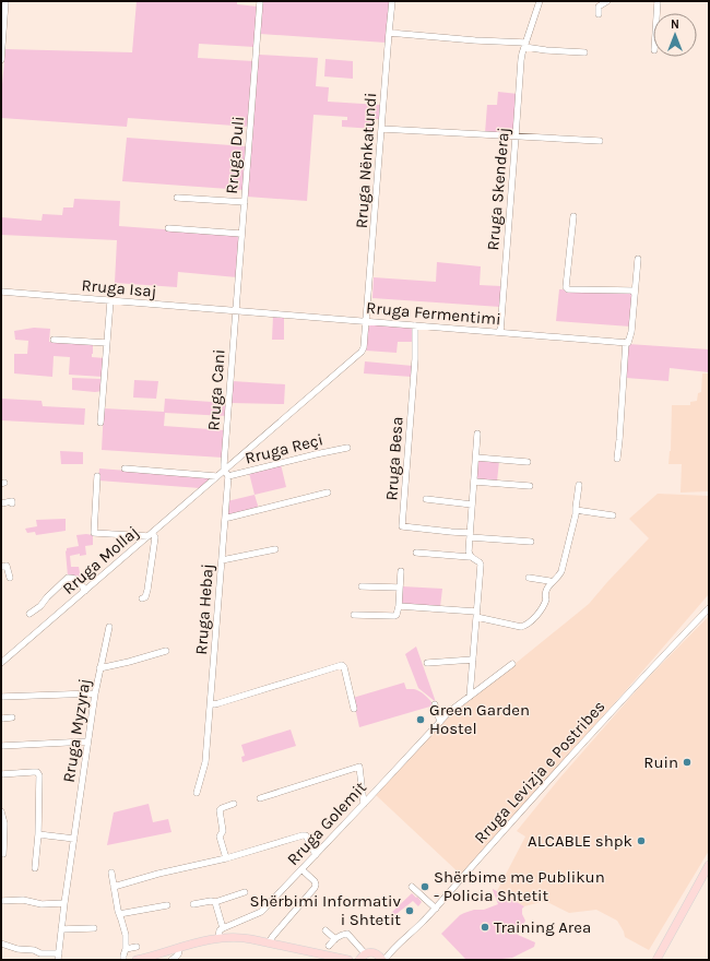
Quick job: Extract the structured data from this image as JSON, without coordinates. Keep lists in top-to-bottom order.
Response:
{
  "streets": {
    "street": [
      "Rruga Duli",
      "Rruga Nënkatundi",
      "Rruga Skenderaj",
      "Rruga Isaj",
      "Rruga Fermentimi",
      "Rruga Cani",
      "Rruga Reçi",
      "Rruga Besa",
      "Rruga Mollaj",
      "Rruga Hebaj",
      "Rruga Myzyraj",
      "Rruga Levizja e Postribes",
      "Rruga Golemit"
    ]
  },
  "crossings": [
    ["Rruga Duli", "Rruga Isaj"],
    ["Rruga Duli", "Rruga Fermentimi"],
    ["Rruga Duli", "Rruga Cani"],
    ["Rruga Nënkatundi", "Rruga Fermentimi"],
    ["Rruga Nënkatundi", "Rruga Mollaj"],
    ["Rruga Skenderaj", "Rruga Fermentimi"],
    ["Rruga Isaj", "Rruga Fermentimi"],
    ["Rruga Isaj", "Rruga Cani"],
    ["Rruga Fermentimi", "Rruga Cani"],
    ["Rruga Fermentimi", "Rruga Besa"],
    ["Rruga Fermentimi", "Rruga Mollaj"],
    ["Rruga Cani", "Rruga Mollaj"],
    ["Rruga Cani", "Rruga Hebaj"],
    ["Rruga Reçi", "Rruga Hebaj"],
    ["Rruga Mollaj", "Rruga Hebaj"]
  ],
  "places": [
    "Green Garden Hostel",
    "Ruin",
    "ALCABLE shpk",
    "Shërbime me Publikun - Policia Shtetit",
    "Shërbimi Informativ i Shtetit",
    "Training Area"
  ],
  "north": "top"
}
